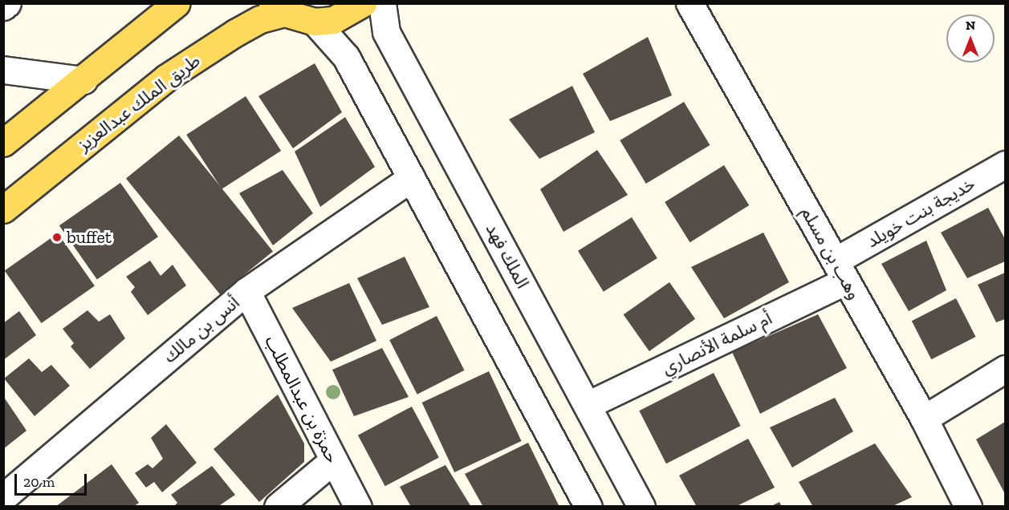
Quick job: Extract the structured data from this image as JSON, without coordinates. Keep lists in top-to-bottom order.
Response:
{
  "streets": {
    "main road": ["طريق الملك عبدالعزيز"],
    "street": [
      "خديجة بنت خويلد",
      "وهب بن مسلم",
      "الملك فهد",
      "أنس بن مالك",
      "أم سلمة الأنصاري",
      "حمزة بن عبدالمطلب"
    ]
  },
  "crossings": [
    ["خديجة بنت خويلد", "وهب بن مسلم"],
    ["خديجة بنت خويلد", "أم سلمة الأنصاري"],
    ["وهب بن مسلم", "أم سلمة الأنصاري"],
    ["الملك فهد", "أم سلمة الأنصاري"],
    ["أنس بن مالك", "حمزة بن عبدالمطلب"]
  ],
  "places": ["buffet"],
  "scale_bar": "20 m",
  "north": "top"
}
